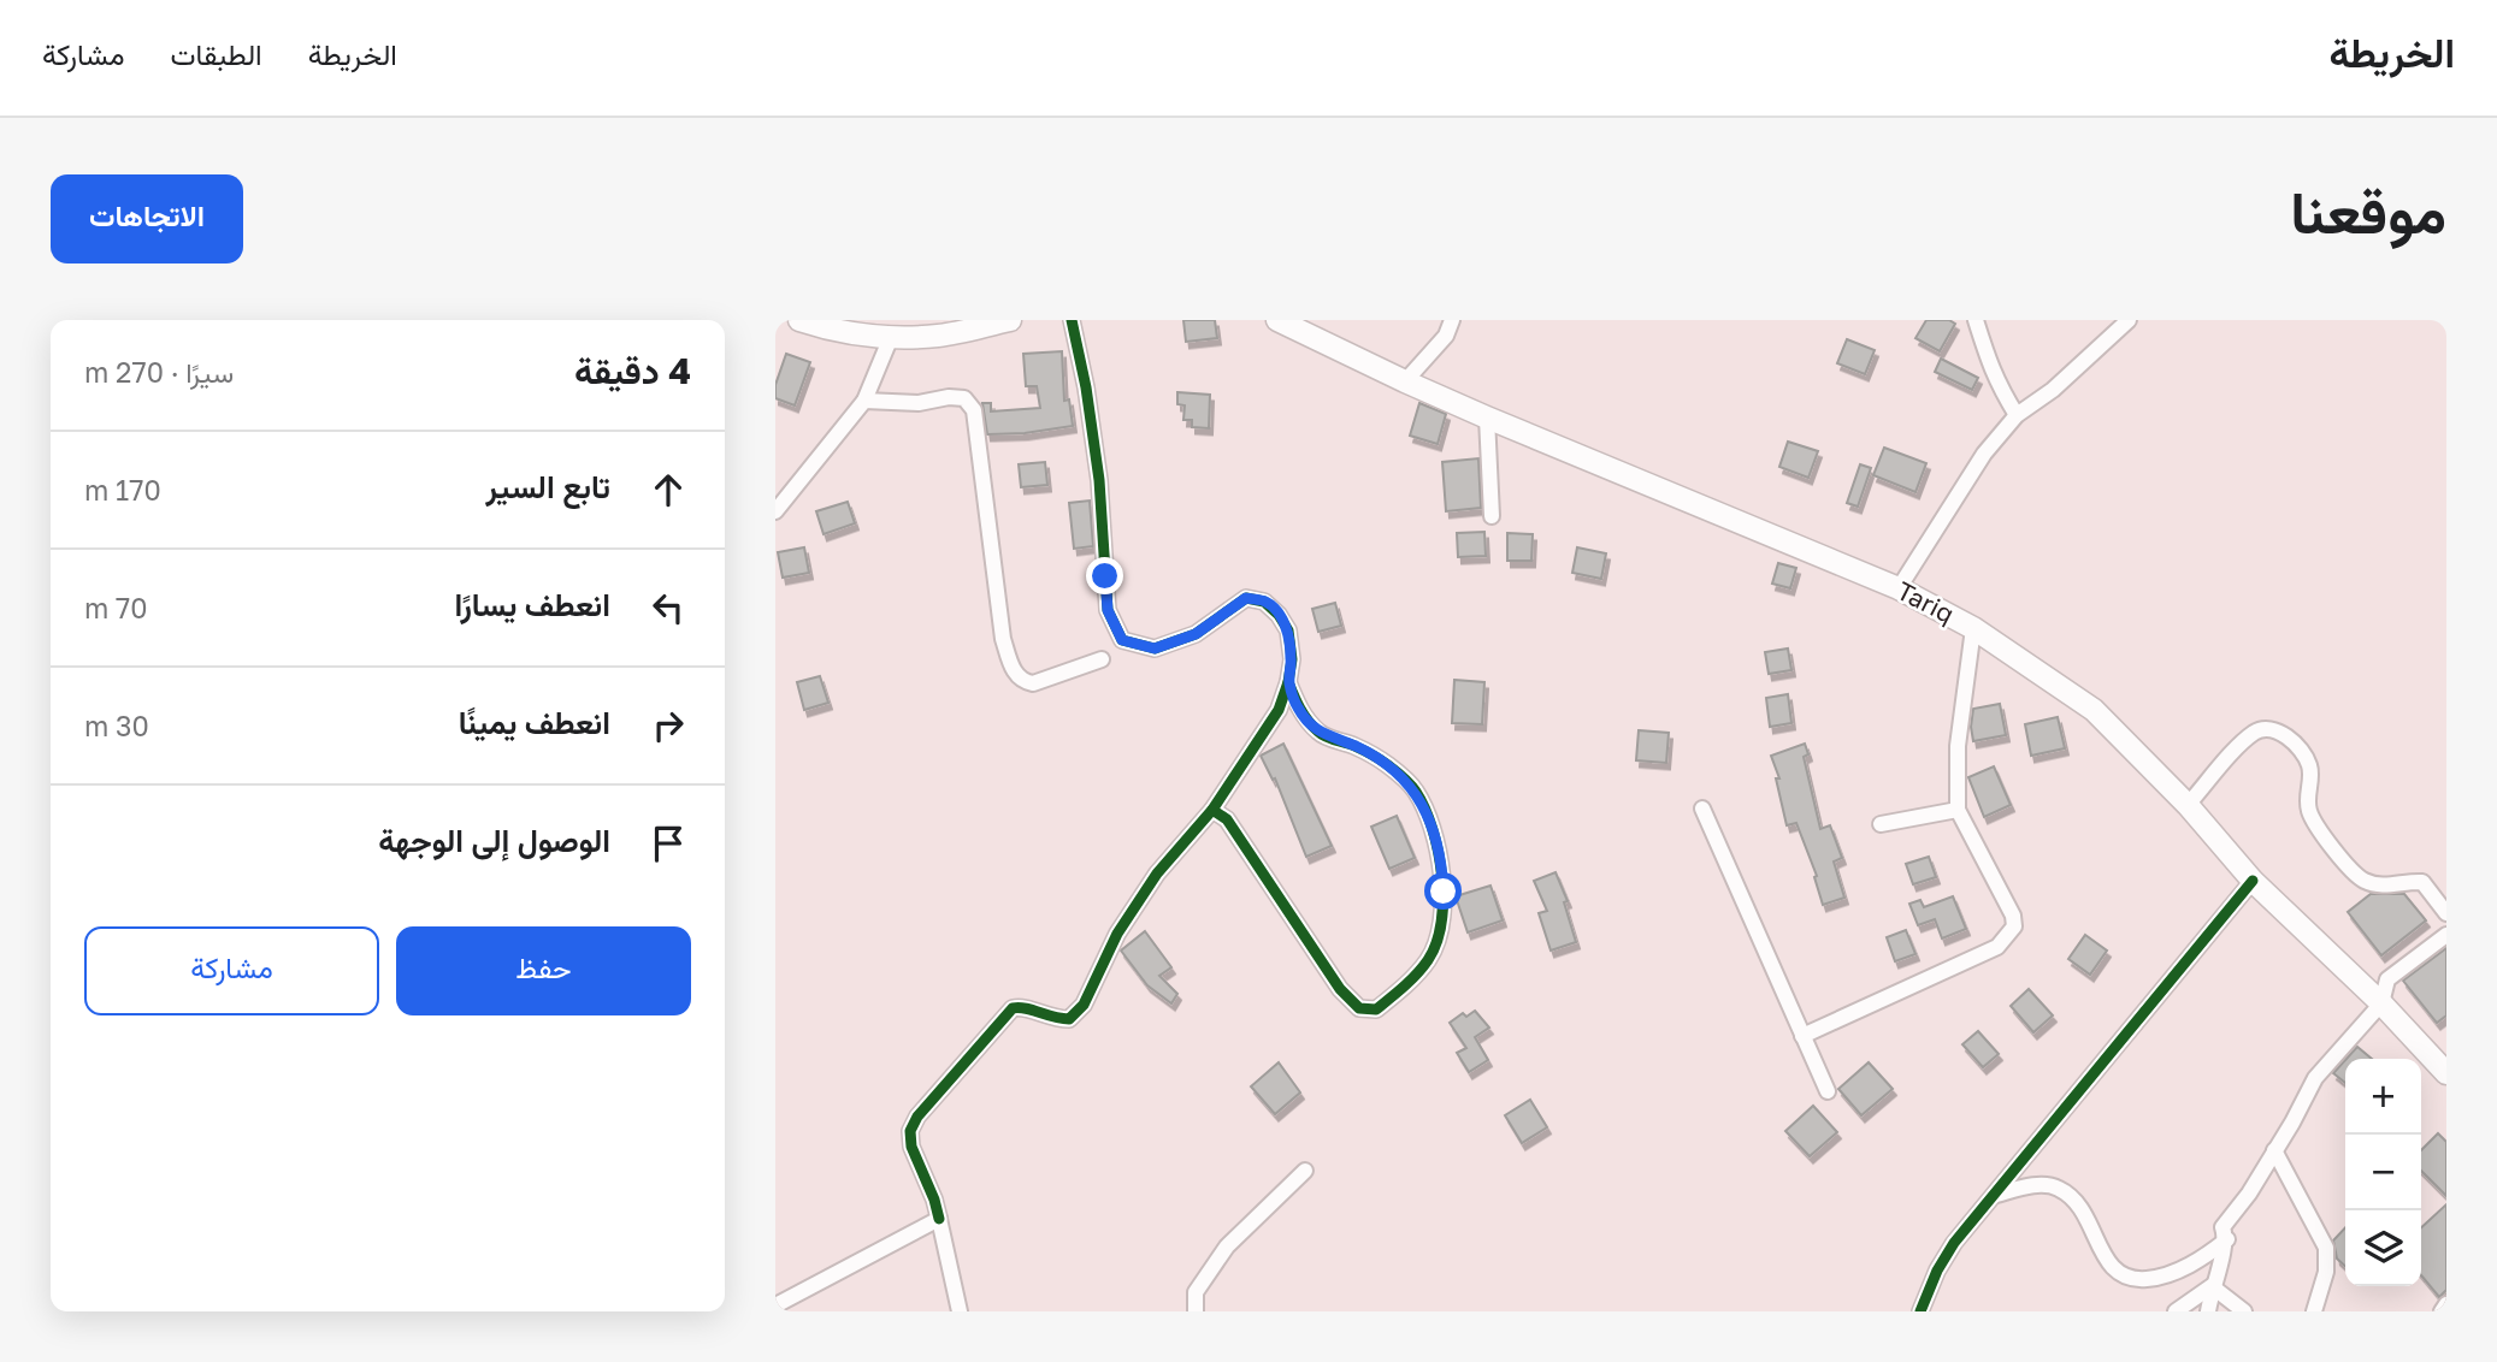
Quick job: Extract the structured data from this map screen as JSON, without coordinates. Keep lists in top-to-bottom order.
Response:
{
  "streets": {
    "main road": ["Tariq"]
  },
  "page": {
    "header": "الخريطة",
    "nav": ["الخريطة", "الطبقات", "مشاركة"],
    "title": "موقعنا",
    "buttons": [
      "الاتجاهات",
      ["حفظ", "مشاركة"]
    ],
    "heading": ["4 دقيقة", "سيرًا · 270 m"],
    "list": [
      ["تابع السير", "170 m"],
      ["انعطف يسارًا", "70 m"],
      ["انعطف يمينًا", "30 m"],
      "الوصول إلى الوجهة"
    ],
    "map_buttons": ["+", "−"]
  }
}
